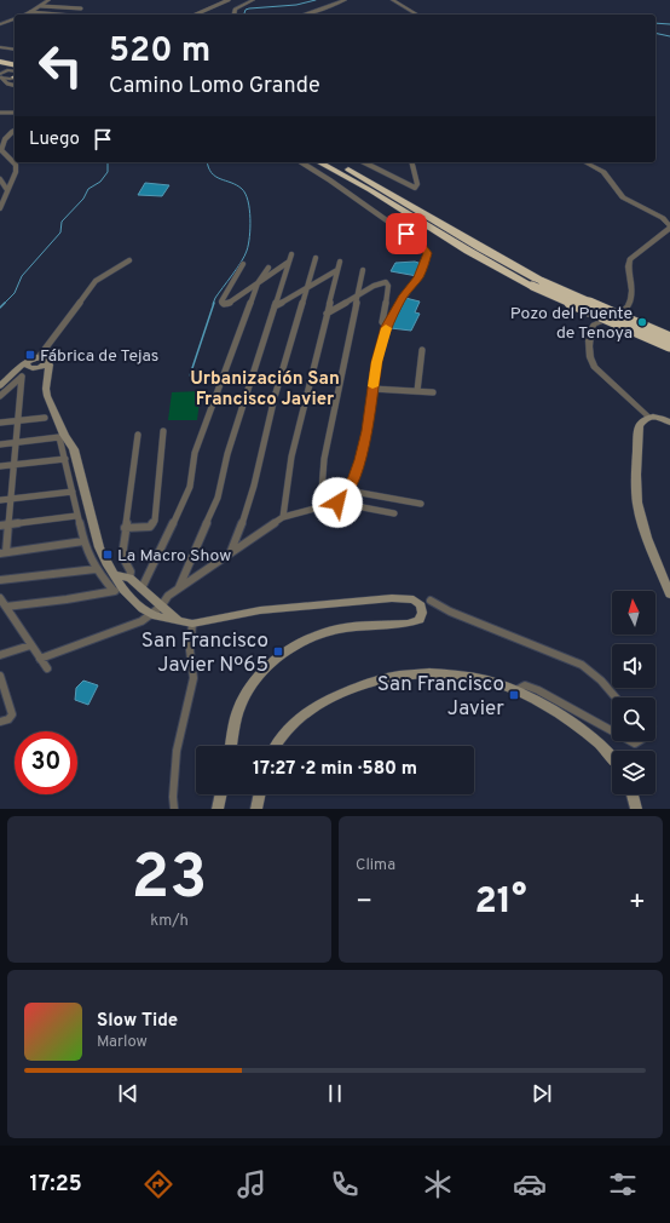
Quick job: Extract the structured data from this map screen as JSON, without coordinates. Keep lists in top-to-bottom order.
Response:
{
  "districts": ["Urbanización San Francisco Javier"],
  "places": {
    "other": ["Pozo del Puente de Tenoya"],
    "transit": [
      "Fábrica de Tejas",
      "La Macro Show",
      "San Francisco Javier Nº65",
      "San Francisco Javier"
    ]
  },
  "north": "top",
  "page": {
    "turn": ["520 m", "Camino Lomo Grande"],
    "then": "Luego",
    "limit": "30",
    "trip": "17:27 · 2 min · 580 m",
    "tile": [
      ["23", "km/h"],
      "Clima"
    ],
    "heat": ["−", "21°", "+"],
    "song": ["Slow Tide", "Marlow"],
    "tabs": "17:25"
  }
}
